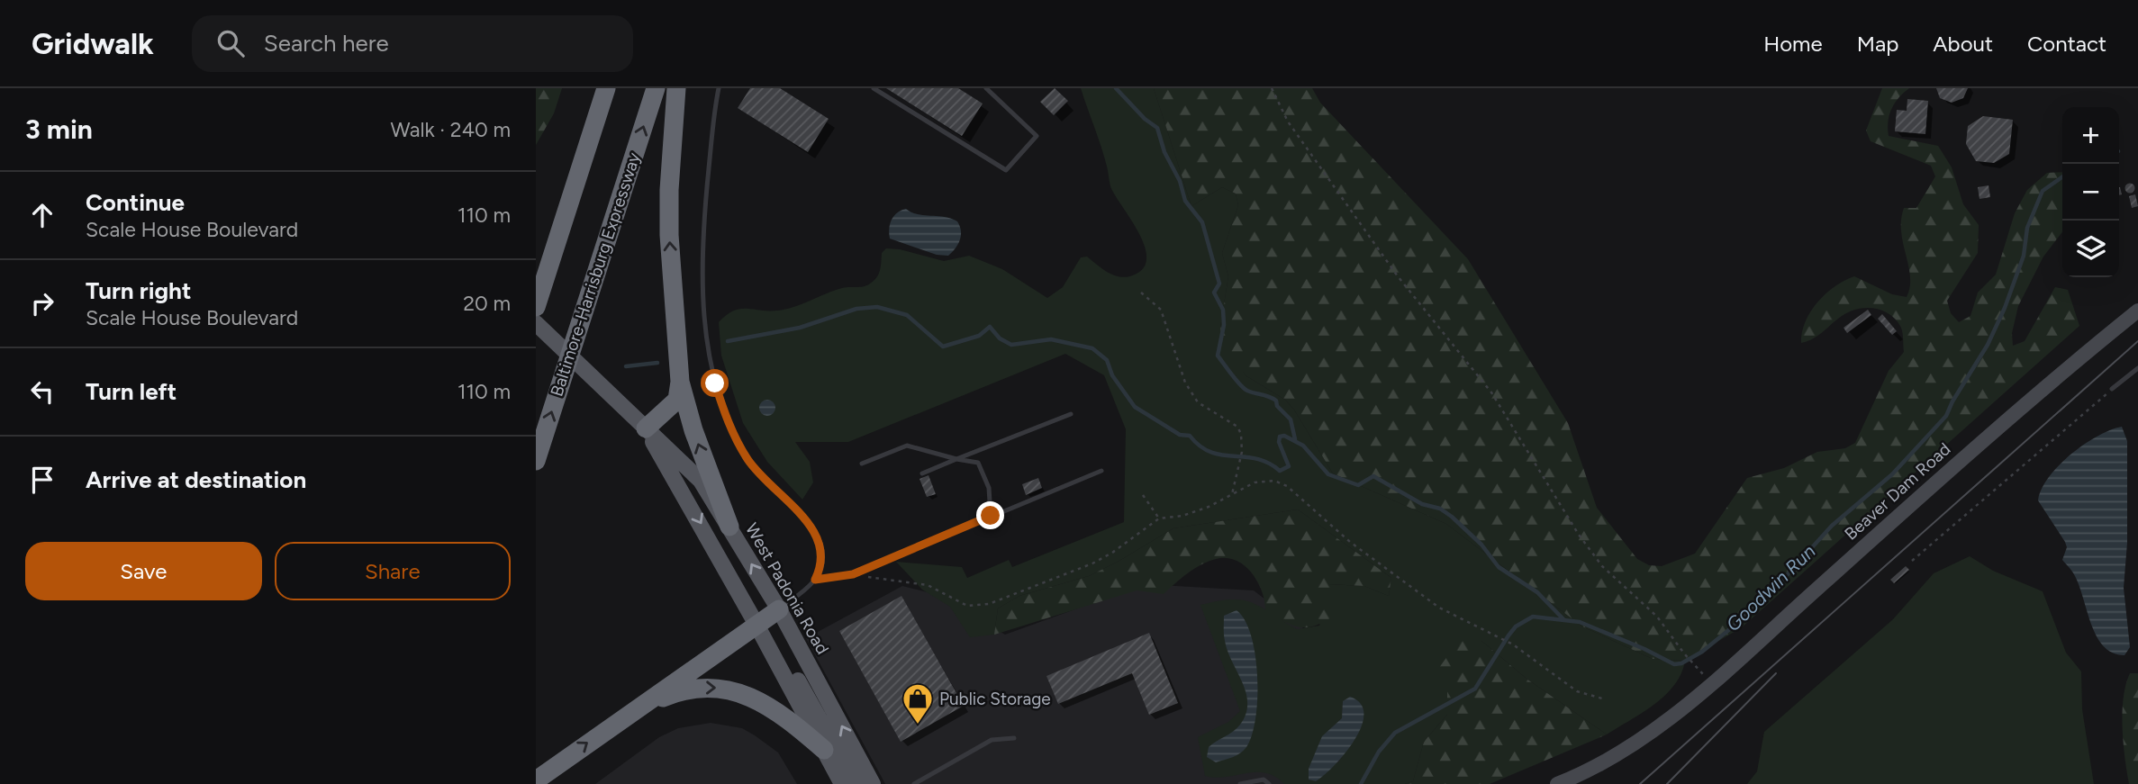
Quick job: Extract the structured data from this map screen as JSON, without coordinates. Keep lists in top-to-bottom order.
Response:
{
  "streets": {
    "highway": ["Baltimore-Harrisburg Expressway"],
    "main road": ["Beaver Dam Road", "West Padonia Road"]
  },
  "water": ["Goodwin Run"],
  "places": {
    "shop": ["Public Storage"]
  },
  "page": {
    "header": "Gridwalk",
    "search": "Search here",
    "nav": [
      "Home",
      "Map",
      "About",
      "Contact"
    ],
    "heading": ["3 min", "Walk · 240 m"],
    "map_buttons": ["+", "−"],
    "list": [
      ["Continue", "Scale House Boulevard", "110 m"],
      ["Turn right", "Scale House Boulevard", "20 m"],
      ["Turn left", "110 m"],
      "Arrive at destination"
    ],
    "buttons": ["Save", "Share"]
  }
}
